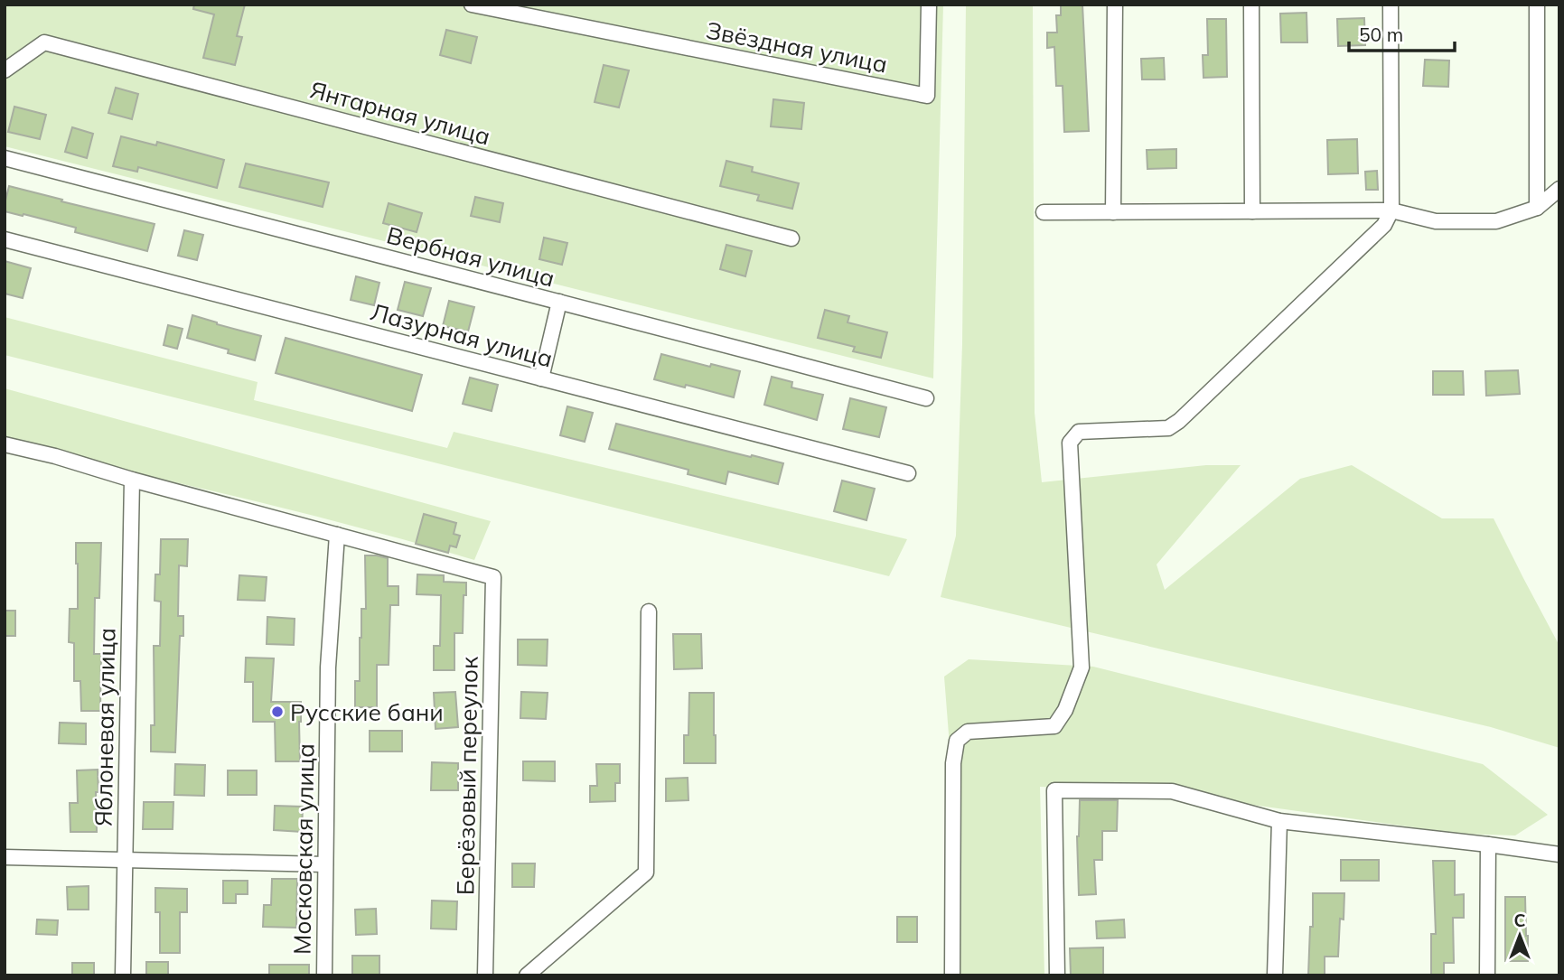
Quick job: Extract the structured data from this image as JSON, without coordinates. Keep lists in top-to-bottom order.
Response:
{
  "streets": {
    "street": [
      "Звёздная улица",
      "Янтарная улица",
      "Вербная улица",
      "Лазурная улица",
      "Яблоневая улица",
      "Берёзовый переулок",
      "Московская улица"
    ]
  },
  "crossings": [
    ["Берёзовый переулок", "Московская улица"]
  ],
  "places": ["Русские бани"],
  "scale_bar": "50 m",
  "north": "top"
}
